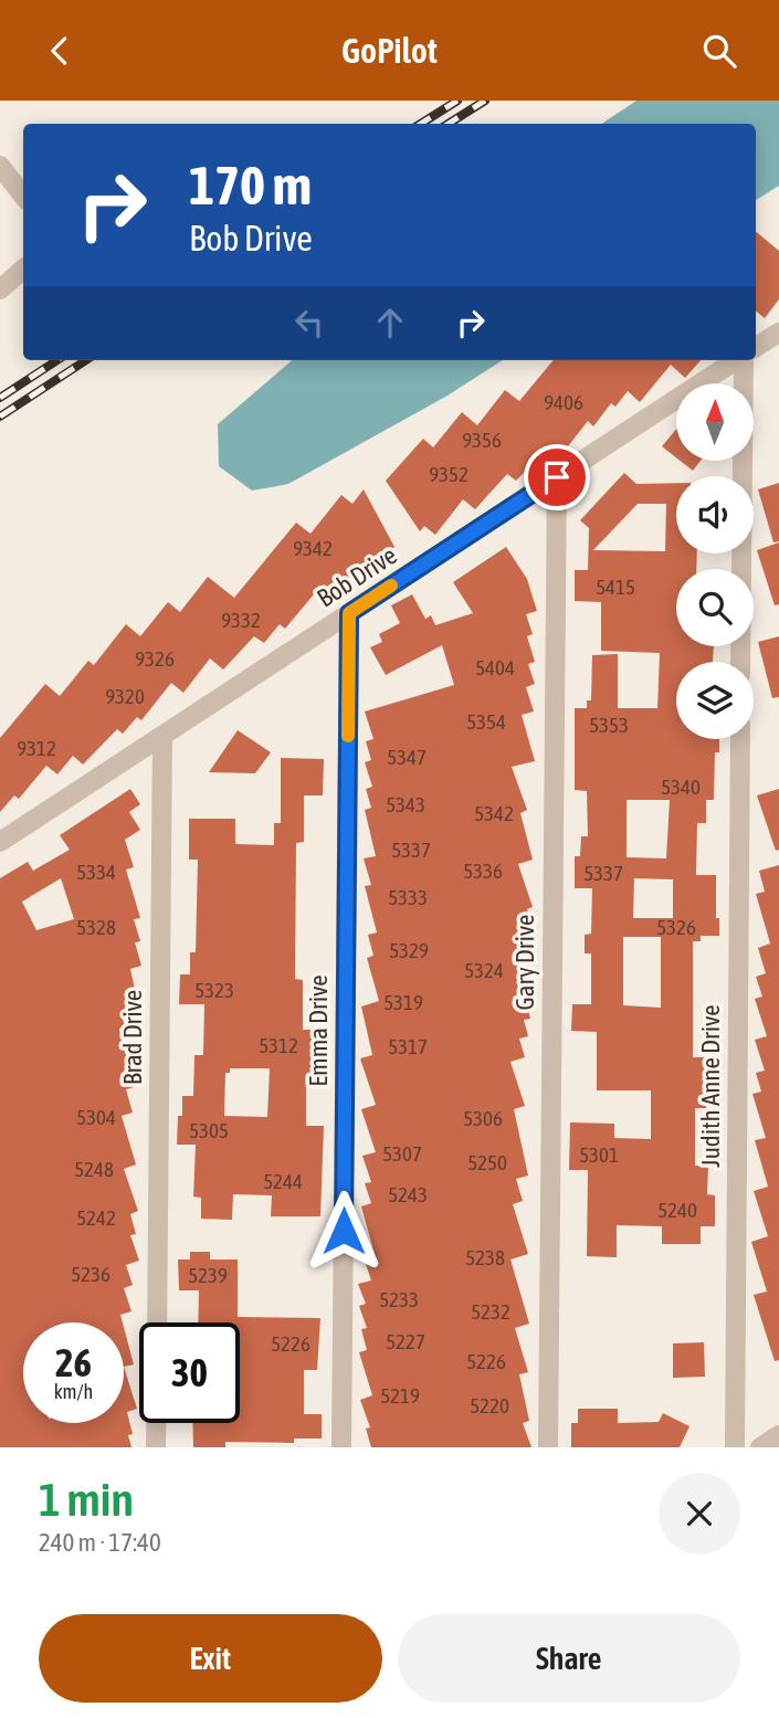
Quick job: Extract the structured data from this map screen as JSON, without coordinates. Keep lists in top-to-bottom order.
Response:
{
  "streets": {
    "street": [
      "Bob Drive",
      "Gary Drive",
      "Emma Drive",
      "Brad Drive",
      "Judith Anne Drive"
    ]
  },
  "crossings": [
    ["Bob Drive", "Gary Drive"],
    ["Bob Drive", "Emma Drive"],
    ["Bob Drive", "Brad Drive"]
  ],
  "house_numbers": [
    "9406",
    "9356",
    "9352",
    "9342",
    "5415",
    "9332",
    "9326",
    "5404",
    "9320",
    "5354",
    "5353",
    "9312",
    "5347",
    "5340",
    "5343",
    "5342",
    "5337",
    "5336",
    "5334",
    "5337",
    "5333",
    "5328",
    "5326",
    "5329",
    "5324",
    "5323",
    "5319",
    "5312",
    "5317",
    "5304",
    "5306",
    "5305",
    "5307",
    "5301",
    "5250",
    "5248",
    "5244",
    "5243",
    "5240",
    "5242",
    "5238",
    "5236",
    "5239",
    "5233",
    "5232",
    "5227",
    "5226",
    "5226",
    "5219",
    "5220"
  ],
  "north": "top",
  "page": {
    "header": "GoPilot",
    "turn": ["170 m", "Bob Drive"],
    "speed": "26 km/h",
    "limit": "30",
    "heading": ["1 min", "240 m · 17:40"],
    "buttons": ["Exit", "Share"]
  }
}
